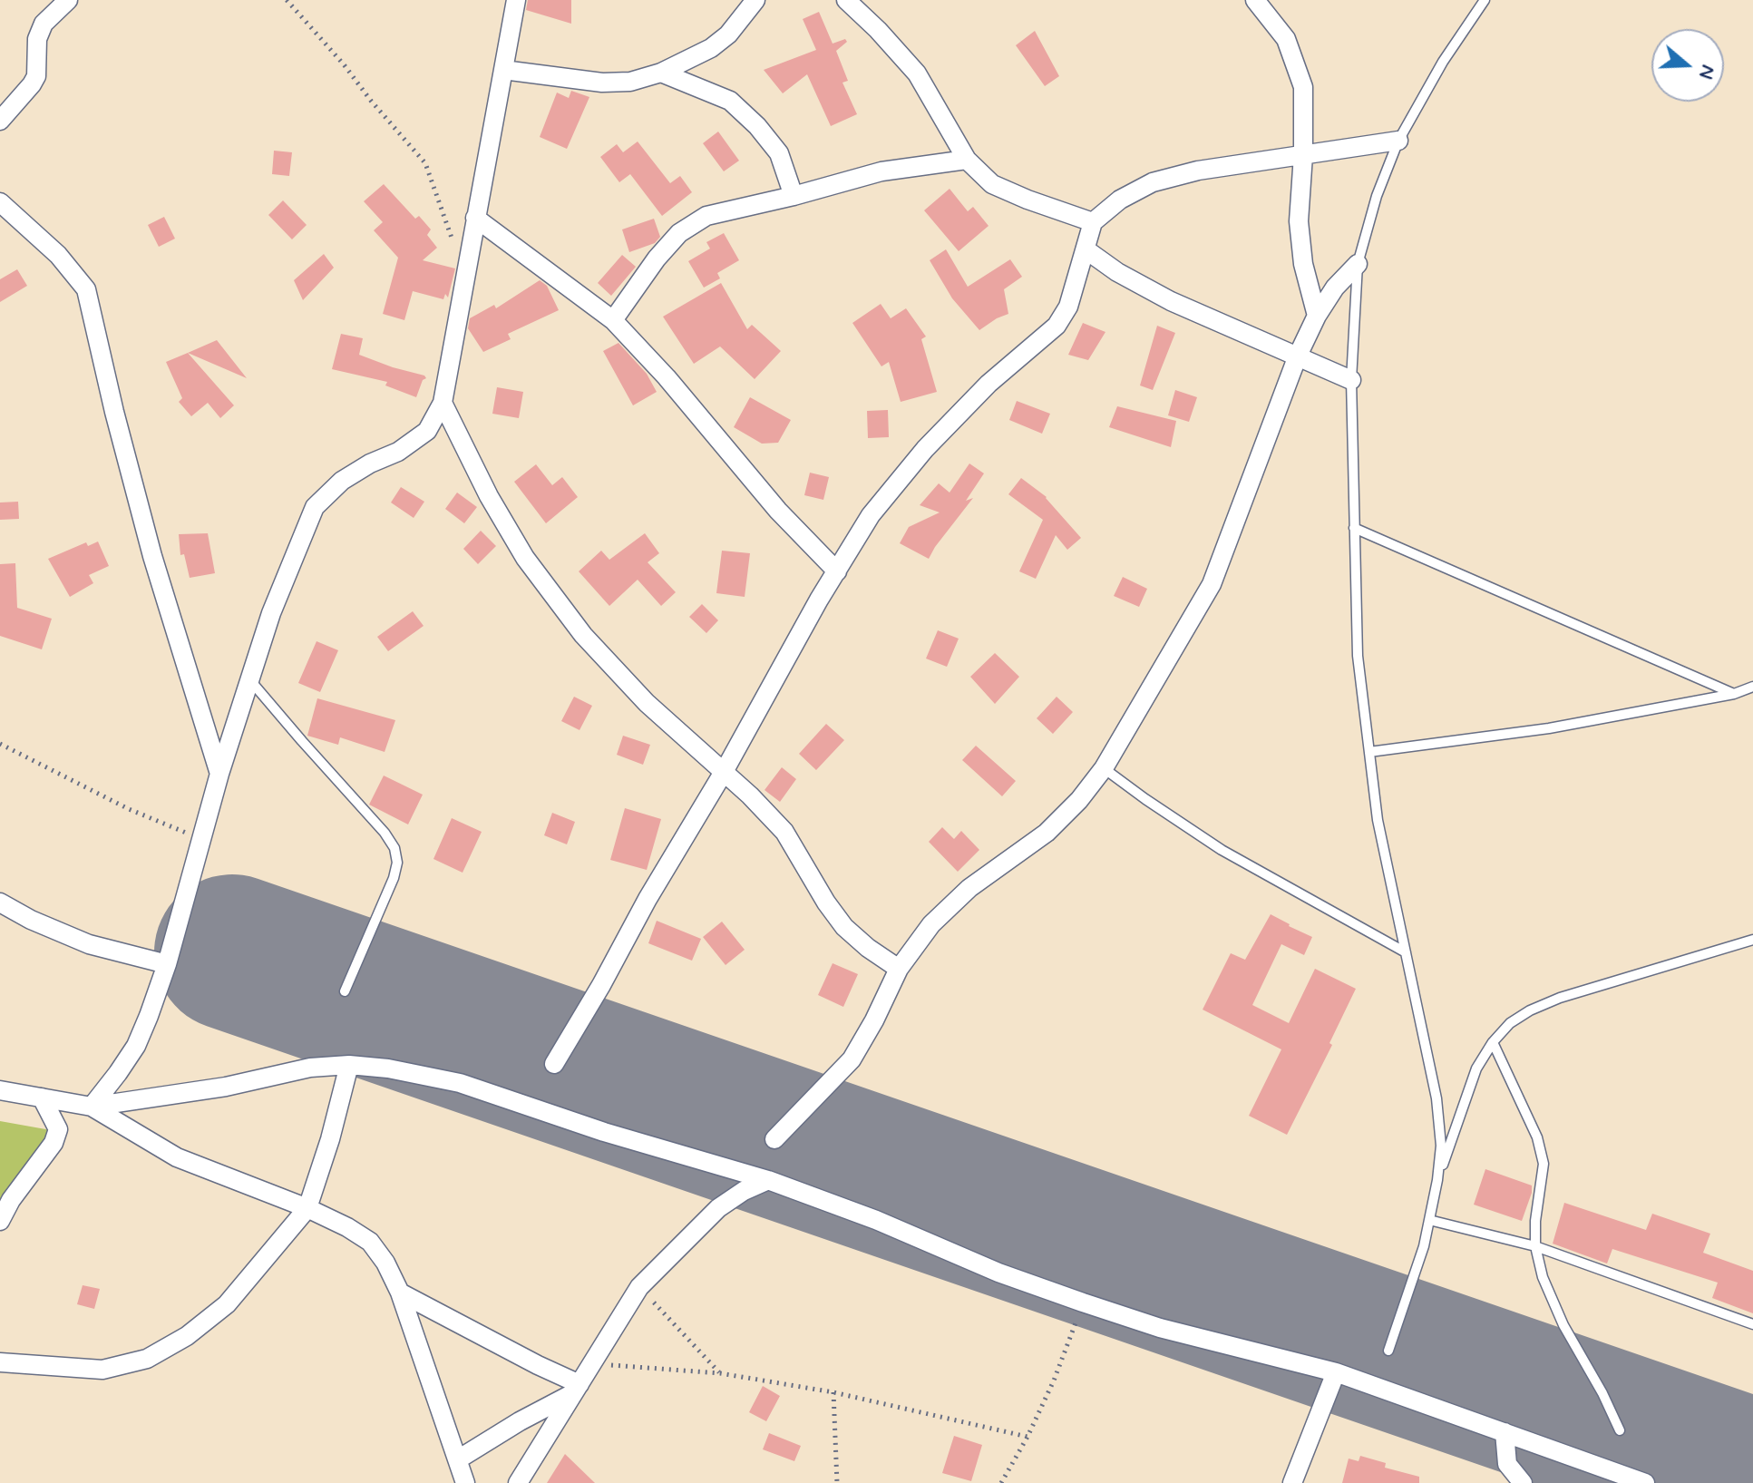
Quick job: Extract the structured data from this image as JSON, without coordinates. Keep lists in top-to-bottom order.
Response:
{
  "north": "right"
}
